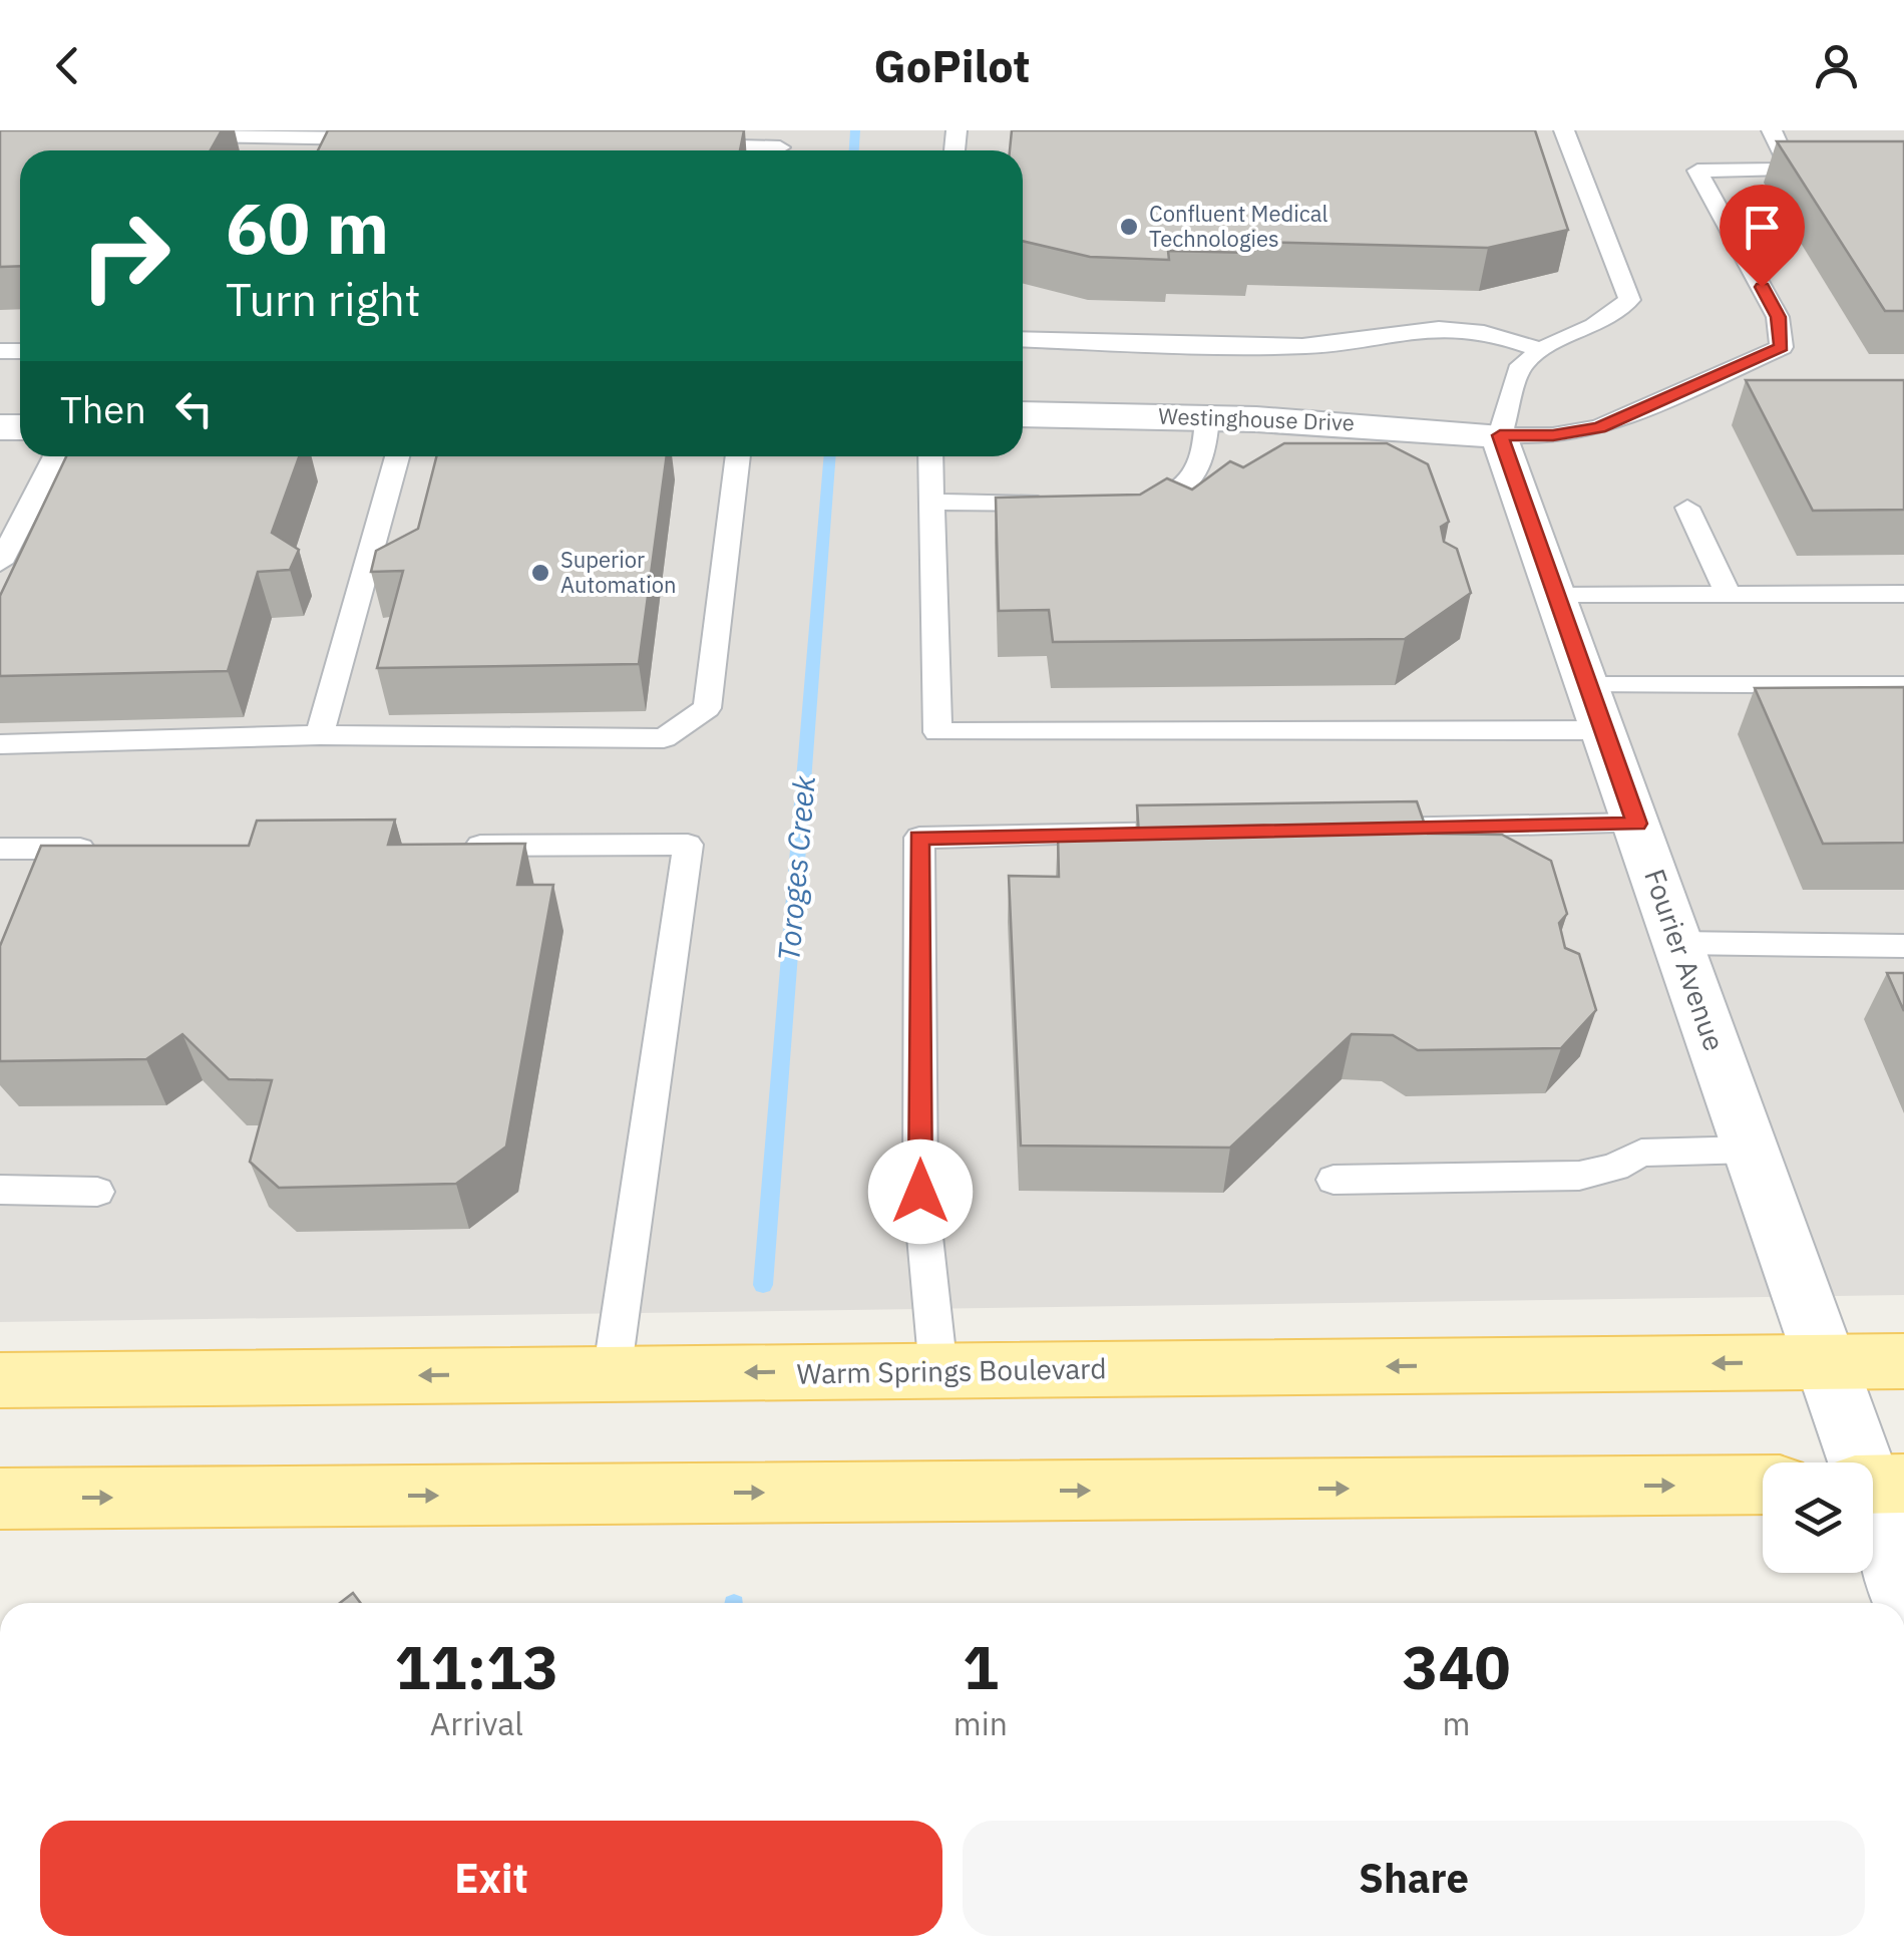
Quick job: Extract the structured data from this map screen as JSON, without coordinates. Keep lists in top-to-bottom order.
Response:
{
  "streets": {
    "main road": ["Warm Springs Boulevard"],
    "street": ["Westinghouse Drive", "Fourier Avenue"]
  },
  "crossings": [
    ["Westinghouse Drive", "Fourier Avenue"],
    ["Fourier Avenue", "Warm Springs Boulevard"]
  ],
  "water": ["Toroges Creek"],
  "places": ["Confluent Medical Technologies", "Superior Automation"],
  "page": {
    "header": "GoPilot",
    "turn": ["60 m", "Turn right"],
    "then": "Then",
    "eta": [
      "11:13",
      "Arrival",
      "1",
      "min",
      "340",
      "m"
    ],
    "buttons": ["Exit", "Share"]
  }
}
